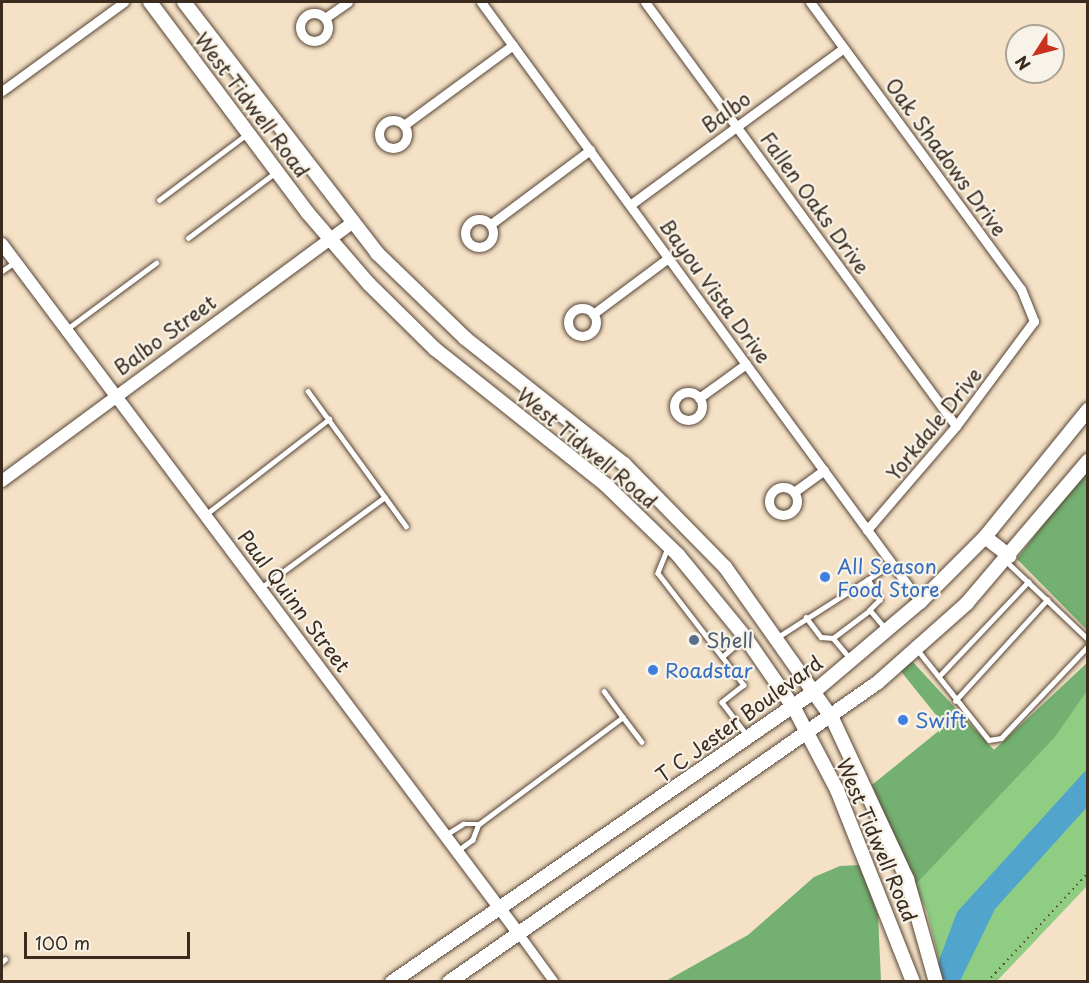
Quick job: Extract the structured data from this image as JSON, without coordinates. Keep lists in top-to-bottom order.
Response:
{
  "streets": {
    "main road": ["West Tidwell Road", "T C Jester Boulevard"],
    "street": [
      "Balbo",
      "Oak Shadows Drive",
      "Fallen Oaks Drive",
      "Bayou Vista Drive",
      "Balbo Street",
      "Yorkdale Drive",
      "Paul Quinn Street"
    ]
  },
  "crossings": [
    ["West Tidwell Road", "Balbo Street"],
    ["West Tidwell Road", "T C Jester Boulevard"],
    ["Balbo", "Oak Shadows Drive"],
    ["Balbo", "Fallen Oaks Drive"],
    ["Balbo", "Bayou Vista Drive"],
    ["Oak Shadows Drive", "Yorkdale Drive"],
    ["Fallen Oaks Drive", "Yorkdale Drive"],
    ["Bayou Vista Drive", "Yorkdale Drive"],
    ["Bayou Vista Drive", "T C Jester Boulevard"],
    ["Balbo Street", "Paul Quinn Street"],
    ["Paul Quinn Street", "T C Jester Boulevard"]
  ],
  "places": [
    "All Season Food Store",
    "Shell",
    "Roadstar",
    "Swift"
  ],
  "scale_bar": "100 m",
  "north": "bottom left"
}
